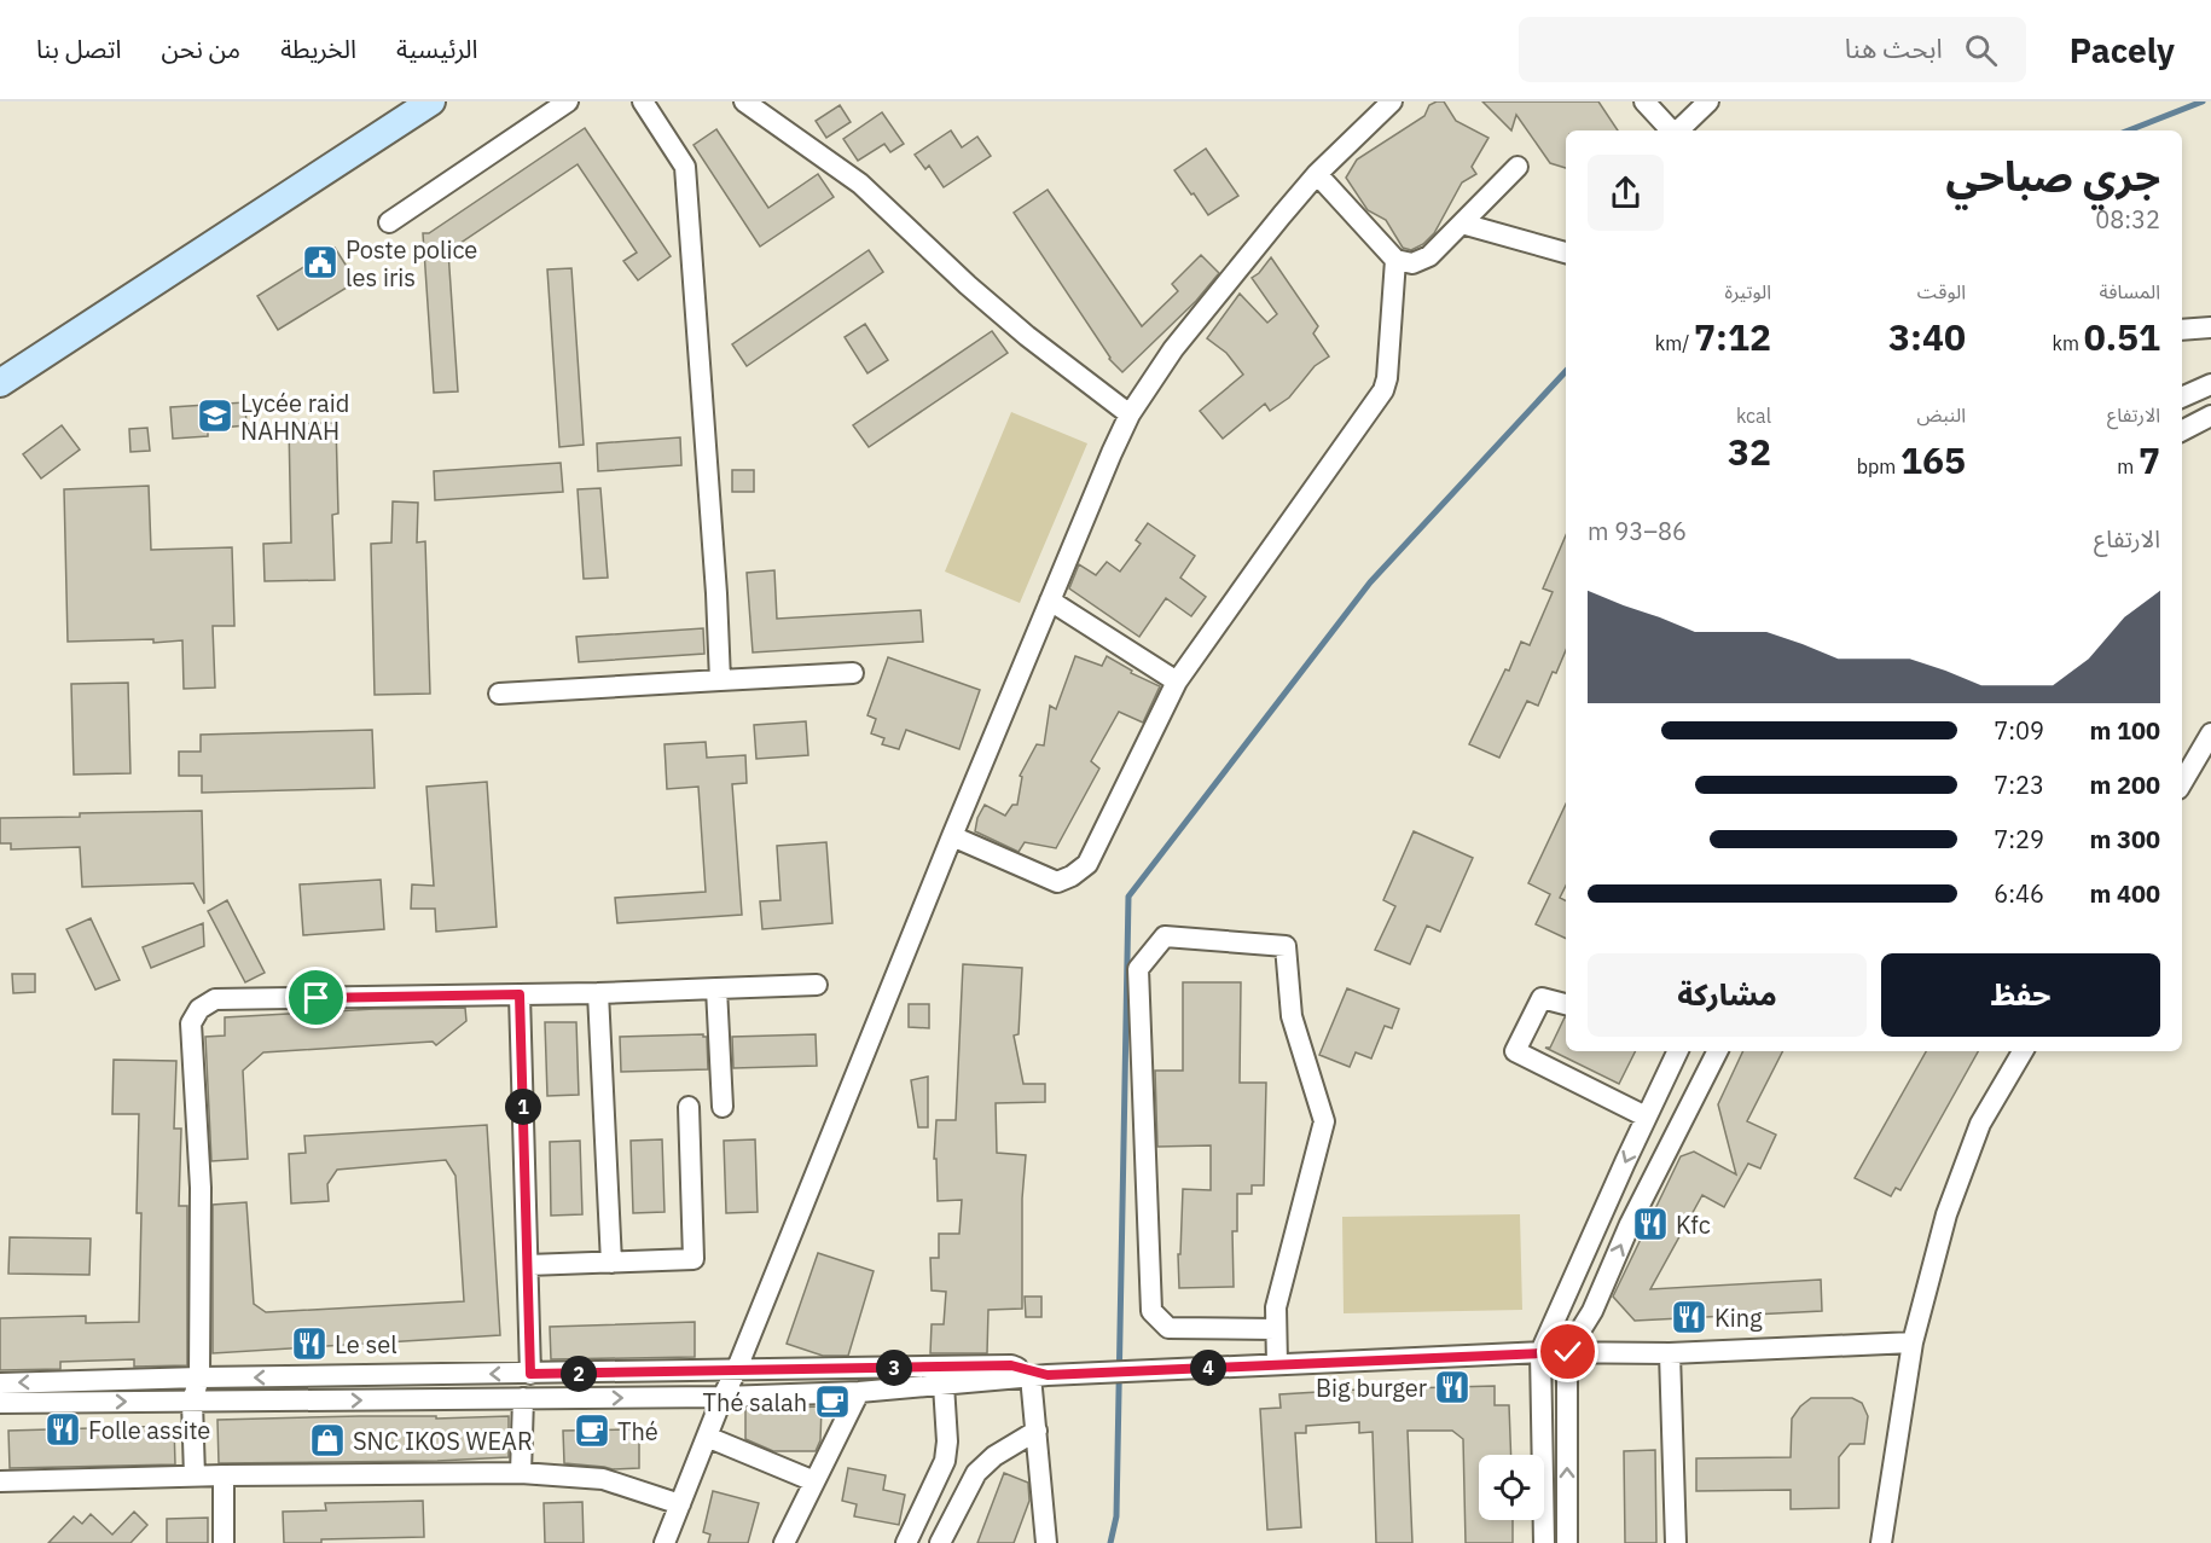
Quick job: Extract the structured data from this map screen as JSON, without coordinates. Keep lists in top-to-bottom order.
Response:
{
  "places": {
    "public building": ["Poste police les iris"],
    "school or university": ["Lycée raid NAHNAH"],
    "restaurant": [
      "Kfc",
      "King",
      "Le sel",
      "Big burger",
      "Folle assite"
    ],
    "cafe": ["Thé salah", "Thé"],
    "shop": ["SNC IKOS WEAR"]
  },
  "page": {
    "header": "Pacely",
    "search": "ابحث هنا",
    "nav": [
      "الرئيسية",
      "الخريطة",
      "من نحن",
      "اتصل بنا"
    ],
    "heading": ["جري صباحي", "08:32"],
    "stats": [
      ["المسافة", "0.51 km"],
      ["الوقت", "3:40"],
      ["الوتيرة", "7:12 /km"],
      ["الارتفاع", "7 m"],
      ["النبض", "165 bpm"],
      ["kcal", "32"]
    ],
    "chart": ["الارتفاع", "86–93 m"],
    "list": [
      {
        "name": "100 m",
        "note": "7:09"
      },
      {
        "name": "200 m",
        "note": "7:23"
      },
      {
        "name": "300 m",
        "note": "7:29"
      },
      {
        "name": "400 m",
        "note": "6:46"
      }
    ],
    "buttons": ["حفظ", "مشاركة"],
    "pins": [
      "1",
      "3",
      "4",
      "2"
    ]
  }
}
